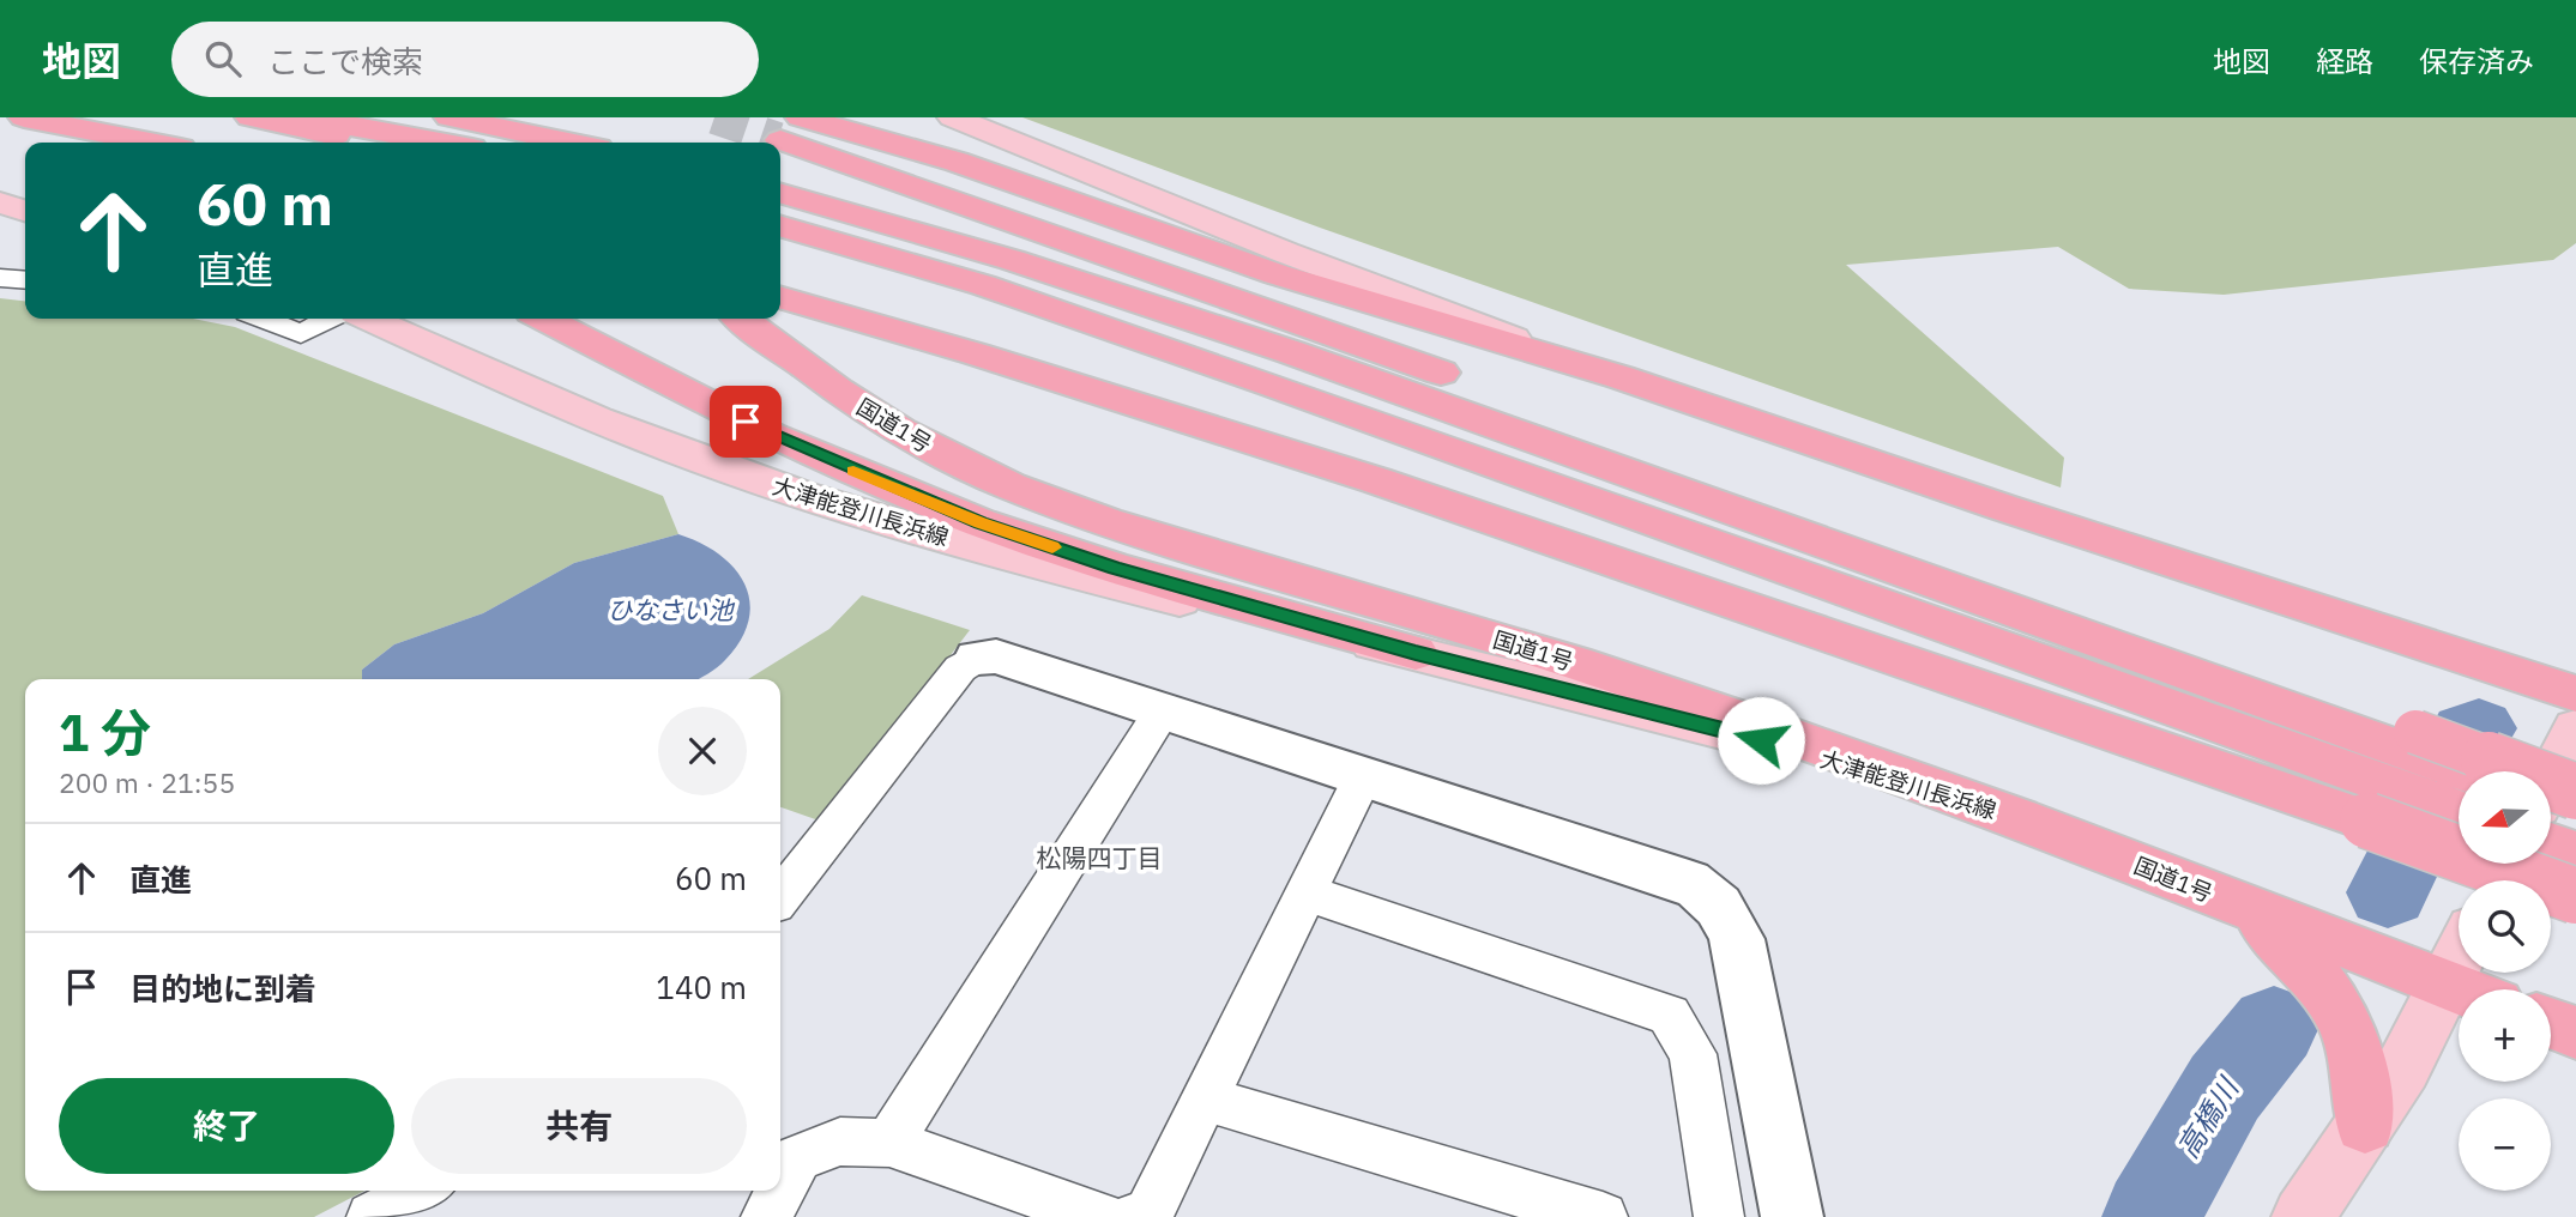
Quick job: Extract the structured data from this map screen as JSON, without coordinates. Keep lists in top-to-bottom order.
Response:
{
  "streets": {
    "highway": ["国道1号"],
    "main road": ["大津能登川長浜線"]
  },
  "crossings": [
    ["国道1号", "大津能登川長浜線"]
  ],
  "districts": ["松陽四丁目"],
  "water": ["ひなさい池", "高橋川"],
  "north": "left",
  "page": {
    "header": "地図",
    "search": "ここで検索",
    "nav": ["地図", "経路", "保存済み"],
    "turn": ["60 m", "直進"],
    "heading": ["1 分", "200 m · 21:55"],
    "map_buttons": ["+", "−"],
    "list": [
      {
        "name": "直進",
        "value": "60 m"
      },
      {
        "name": "目的地に到着",
        "value": "140 m"
      }
    ],
    "buttons": ["終了", "共有"]
  }
}
